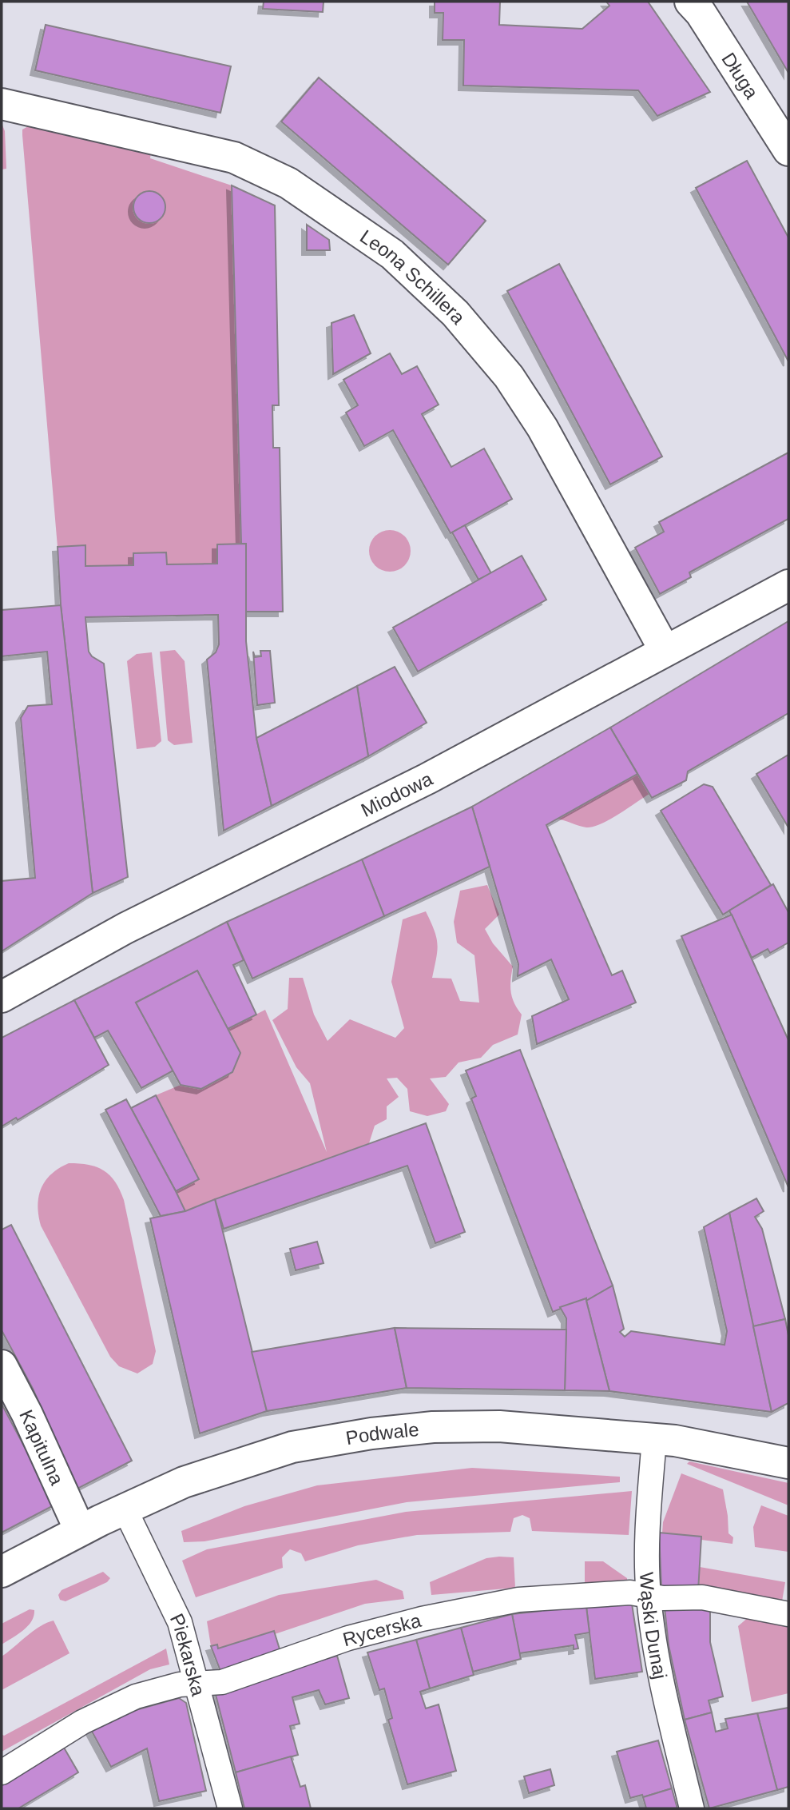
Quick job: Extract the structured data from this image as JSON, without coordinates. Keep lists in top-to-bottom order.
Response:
{
  "streets": {
    "street": [
      "Długa",
      "Leona Schillera",
      "Miodowa",
      "Podwale",
      "Kapitulna",
      "Wąski Dunaj",
      "Rycerska",
      "Piekarska"
    ]
  },
  "crossings": [
    ["Leona Schillera", "Miodowa"],
    ["Podwale", "Kapitulna"],
    ["Podwale", "Wąski Dunaj"],
    ["Podwale", "Piekarska"],
    ["Wąski Dunaj", "Rycerska"],
    ["Rycerska", "Piekarska"]
  ]
}
